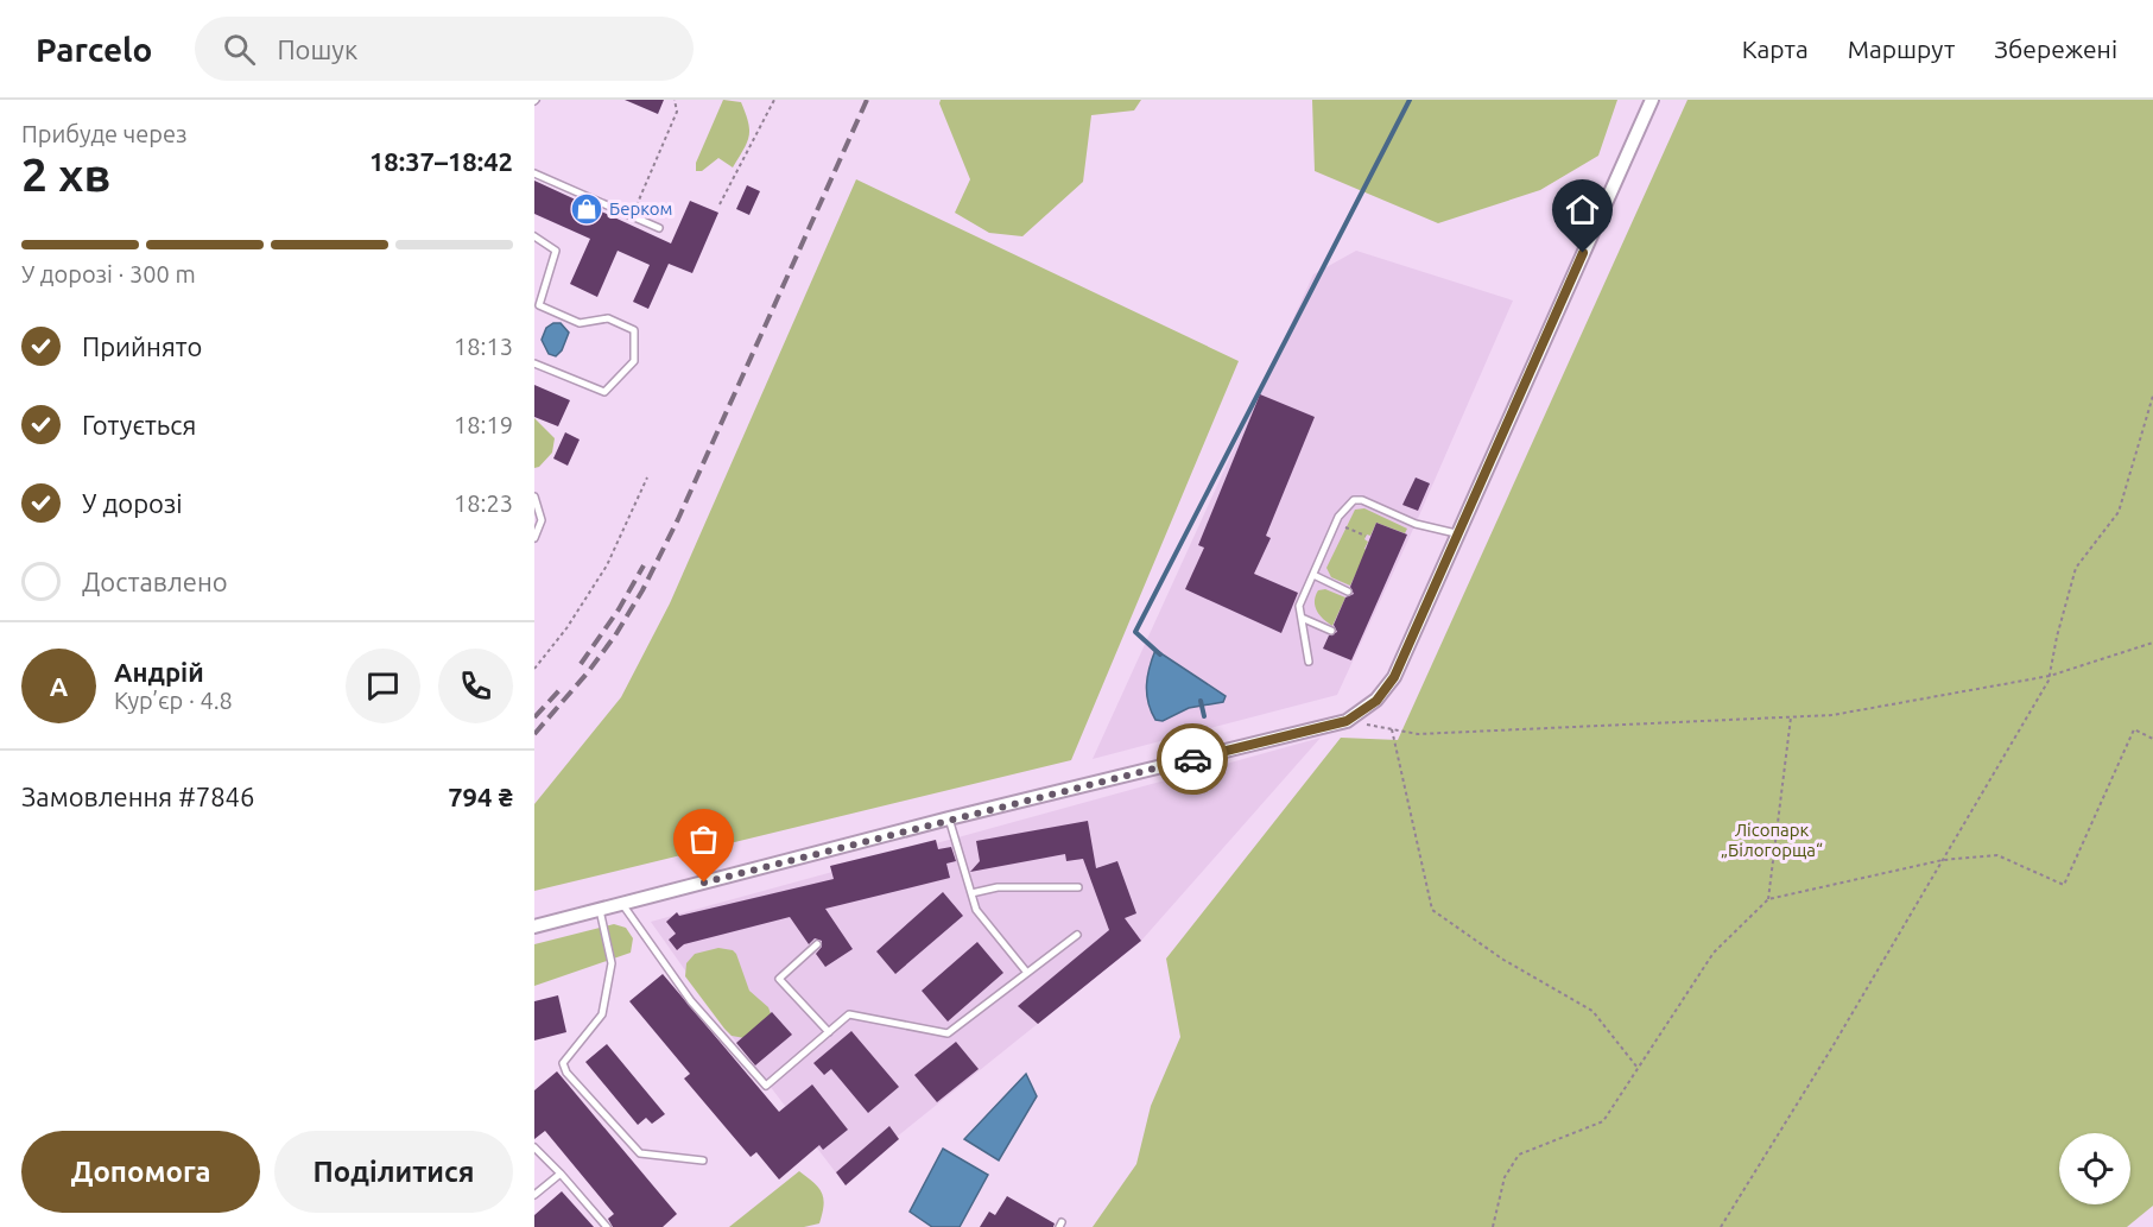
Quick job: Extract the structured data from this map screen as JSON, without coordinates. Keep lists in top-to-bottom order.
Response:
{
  "parks": ["Лісопарк „Білогорща“"],
  "places": {
    "shop": ["Берком"]
  },
  "page": {
    "header": "Parcelo",
    "search": "Пошук",
    "nav": ["Карта", "Маршрут", "Збережені"],
    "heading": ["2 хв", "Прибуде через", "18:37–18:42"],
    "panel": [
      "Андрій",
      "Кур’єр · 4.8",
      "Замовлення #7846",
      "794 ₴"
    ],
    "bar": "У дорозі · 300 m",
    "list": [
      ["Прийнято", "18:13"],
      ["Готується", "18:19"],
      ["У дорозі", "18:23"],
      "Доставлено"
    ],
    "round": "А",
    "buttons": ["Допомога", "Поділитися"]
  }
}
